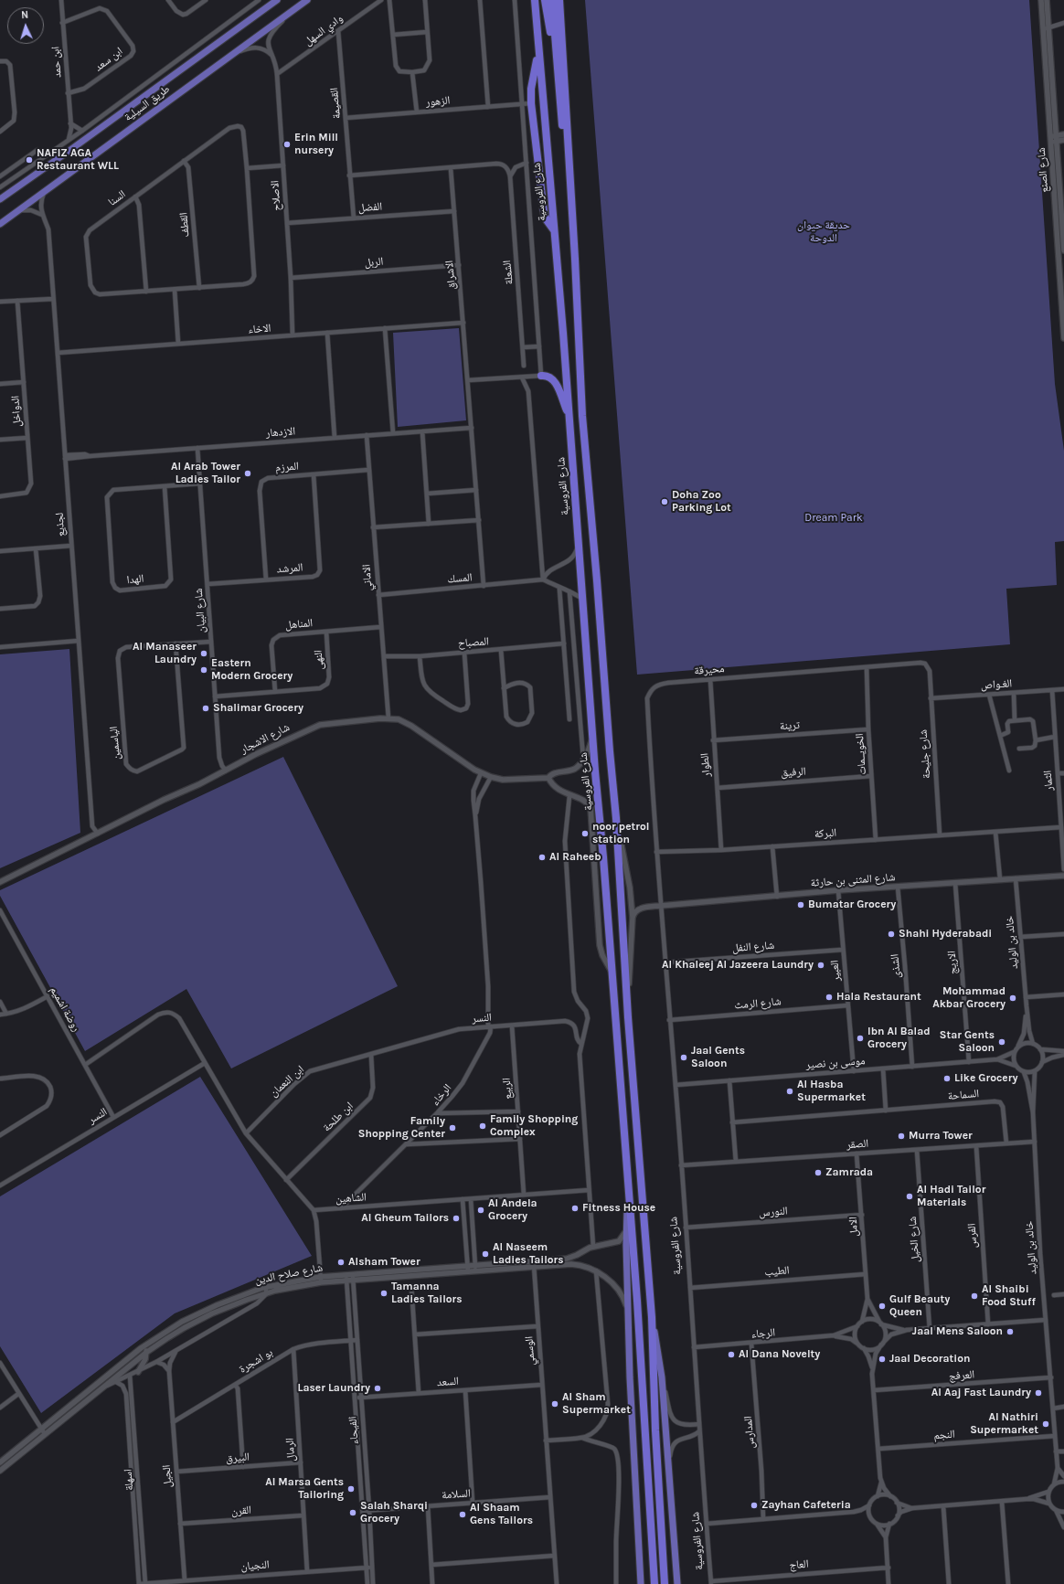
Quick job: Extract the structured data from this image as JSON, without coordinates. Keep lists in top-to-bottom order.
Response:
{
  "streets": {
    "highway": ["شارع الفروسية"],
    "main road": ["طريق السيلية"],
    "street": [
      "وادي السهل",
      "ابن سعد",
      "ابن حمد",
      "الزهور",
      "القصيمة",
      "شارع الصنع",
      "الاصلاح",
      "السنا",
      "الفضل",
      "القطف",
      "الربل",
      "الشعلة",
      "الاشراق",
      "الاخاء",
      "الدواخل",
      "الازدهار",
      "المرزم",
      "لجذيع",
      "المرشد",
      "الاماني",
      "المسك",
      "الهدا",
      "شارع البيان",
      "المناهل",
      "المصباح",
      "النهى",
      "محيرقة",
      "الغـواص",
      "ترينة",
      "شارع الاشجار",
      "الياسمين",
      "الخويــمات",
      "شارع جليحة",
      "الطوار",
      "الرفيق",
      "الثمار",
      "البركة",
      "شارع المثنى بن حارثة",
      "خالد بن الوليد",
      "شارع النفل",
      "الاريج",
      "الشذى",
      "العبير",
      "شارع الرمث",
      "روضة اشميم",
      "النسر",
      "موسى بن نصير",
      "ابن النعمان",
      "الربيع",
      "الرخاء",
      "السماحة",
      "ابن طلحة",
      "الصقر",
      "الشاهين",
      "النورس",
      "الامل",
      "الفرس",
      "شارع الخيل",
      "الطيب",
      "شارع صلاح الدين",
      "الرجاء",
      "الوسمي",
      "بو اشجرة",
      "العرفج",
      "السعد",
      "الفيحاء",
      "المدارس",
      "النجم",
      "الرمال",
      "البيرق",
      "الجيل",
      "اسهلة",
      "السلامة",
      "القرن",
      "العاج",
      "النجيان"
    ]
  },
  "crossings": [
    ["وادي السهل", "القصيمة"],
    ["وادي السهل", "الاصلاح"],
    ["ابن سعد", "ابن حمد"],
    ["ابن حمد", "طريق السيلية"],
    ["الزهور", "القصيمة"],
    ["طريق السيلية", "الاصلاح"],
    ["طريق السيلية", "لجذيع"],
    ["القصيمة", "الفضل"],
    ["شارع الفروسية", "محيرقة"],
    ["شارع الفروسية", "شارع الاشجار"],
    ["شارع الفروسية", "شارع المثنى بن حارثة"],
    ["شارع الفروسية", "شارع النفل"],
    ["شارع الفروسية", "شارع الرمث"],
    ["شارع الفروسية", "النسر"],
    ["شارع الفروسية", "موسى بن نصير"],
    ["شارع الفروسية", "الصقر"],
    ["شارع الفروسية", "الشاهين"],
    ["شارع الفروسية", "النورس"],
    ["شارع الفروسية", "الطيب"],
    ["شارع الفروسية", "شارع صلاح الدين"],
    ["شارع الفروسية", "الرجاء"],
    ["شارع الفروسية", "العاج"],
    ["الاصلاح", "الفضل"],
    ["الاصلاح", "الربل"],
    ["الاصلاح", "الاخاء"],
    ["السنا", "القطف"],
    ["الفضل", "الاشراق"],
    ["الربل", "الاشراق"],
    ["الاشراق", "الاخاء"],
    ["الاشراق", "الازدهار"],
    ["الاشراق", "المسك"],
    ["الاخاء", "لجذيع"],
    ["الازدهار", "لجذيع"],
    ["الازدهار", "الاماني"],
    ["الازدهار", "شارع البيان"],
    ["المرزم", "المرشد"],
    ["المرزم", "الاماني"],
    ["لجذيع", "شارع الاشجار"],
    ["المرشد", "شارع البيان"],
    ["الاماني", "المسك"],
    ["الاماني", "المناهل"],
    ["الاماني", "المصباح"],
    ["الاماني", "شارع الاشجار"],
    ["الهدا", "شارع البيان"],
    ["شارع البيان", "النهى"],
    ["شارع البيان", "شارع الاشجار"],
    ["شارع البيان", "الياسمين"],
    ["المناهل", "النهى"],
    ["محيرقة", "الخويــمات"],
    ["محيرقة", "شارع جليحة"],
    ["محيرقة", "الطوار"],
    ["محيرقة", "البركة"],
    ["محيرقة", "شارع المثنى بن حارثة"],
    ["الغـواص", "شارع جليحة"],
    ["الغـواص", "الثمار"],
    ["ترينة", "الخويــمات"],
    ["ترينة", "الطوار"],
    ["شارع الاشجار", "الرخاء"],
    ["الخويــمات", "الرفيق"],
    ["الخويــمات", "البركة"],
    ["شارع جليحة", "البركة"],
    ["الطوار", "الرفيق"],
    ["الطوار", "البركة"],
    ["الثمار", "البركة"],
    ["شارع المثنى بن حارثة", "خالد بن الوليد"],
    ["شارع المثنى بن حارثة", "الاريج"],
    ["شارع المثنى بن حارثة", "الشذى"],
    ["شارع المثنى بن حارثة", "العبير"],
    ["خالد بن الوليد", "موسى بن نصير"],
    ["خالد بن الوليد", "الصقر"],
    ["خالد بن الوليد", "العرفج"],
    ["خالد بن الوليد", "النجم"],
    ["شارع النفل", "العبير"],
    ["الاريج", "موسى بن نصير"],
    ["الشذى", "موسى بن نصير"],
    ["العبير", "شارع الرمث"],
    ["العبير", "موسى بن نصير"],
    ["روضة اشميم", "النسر"],
    ["النسر", "ابن النعمان"],
    ["النسر", "الربيع"],
    ["النسر", "الرخاء"],
    ["النسر", "ابن طلحة"],
    ["ابن النعمان", "ابن طلحة"],
    ["الربيع", "الشاهين"],
    ["الرخاء", "الشاهين"],
    ["السماحة", "الصقر"],
    ["الصقر", "الامل"],
    ["الصقر", "الفرس"],
    ["الصقر", "شارع الخيل"],
    ["النورس", "الامل"],
    ["الامل", "الطيب"],
    ["الامل", "الرجاء"],
    ["شارع صلاح الدين", "الوسمي"],
    ["شارع صلاح الدين", "الفيحاء"],
    ["شارع صلاح الدين", "الجيل"],
    ["شارع صلاح الدين", "اسهلة"],
    ["الرجاء", "المدارس"],
    ["الوسمي", "السعد"],
    ["الوسمي", "السلامة"],
    ["بو اشجرة", "الفيحاء"],
    ["بو اشجرة", "الرمال"],
    ["بو اشجرة", "الجيل"],
    ["السعد", "الفيحاء"],
    ["الفيحاء", "السلامة"],
    ["الفيحاء", "النجيان"],
    ["الرمال", "البيرق"],
    ["الرمال", "القرن"],
    ["الرمال", "النجيان"],
    ["البيرق", "الجيل"],
    ["الجيل", "القرن"],
    ["الجيل", "النجيان"],
    ["اسهلة", "النجيان"]
  ],
  "parks": ["حديقة حيوان الدوحة", "Dream Park"],
  "places": [
    "Erin Mill nursery",
    "NAFIZ AGA Restaurant WLL",
    "Al Arab Tower Ladies Tailor",
    "Doha Zoo Parking Lot",
    "Al Manaseer Laundry",
    "Eastern Modern Grocery",
    "Shalimar Grocery",
    "noor petrol station",
    "Al Raheeb",
    "Bumatar Grocery",
    "Shahi Hyderabadi",
    "Al Khaleej Al Jazeera Laundry",
    "Hala Restaurant",
    "Mohammad Akbar Grocery",
    "Ibn Al Balad Grocery",
    "Star Gents Saloon",
    "Jaal Gents Saloon",
    "Like Grocery",
    "Al Hasba Supermarket",
    "Family Shopping Complex",
    "Family Shopping Center",
    "Murra Tower",
    "Zamrada",
    "Al Hadi Tailor Materials",
    "Fitness House",
    "Al Andela Grocery",
    "Al Gheum Tailors",
    "Al Naseem Ladies Tailors",
    "Alsham Tower",
    "Tamanna Ladies Tailors",
    "Al Shaibi Food Stuff",
    "Gulf Beauty Queen",
    "Jaal Mens Saloon",
    "Al Dana Novelty",
    "Jaal Decoration",
    "Laser Laundry",
    "Al Aaj Fast Laundry",
    "Al Sham Supermarket",
    "Al Nathiri Supermarket",
    "Al Marsa Gents Tailoring",
    "Zayhan Cafeteria",
    "Salah Sharqi Grocery",
    "Al Shaam Gens Tailors"
  ],
  "north": "top"
}
